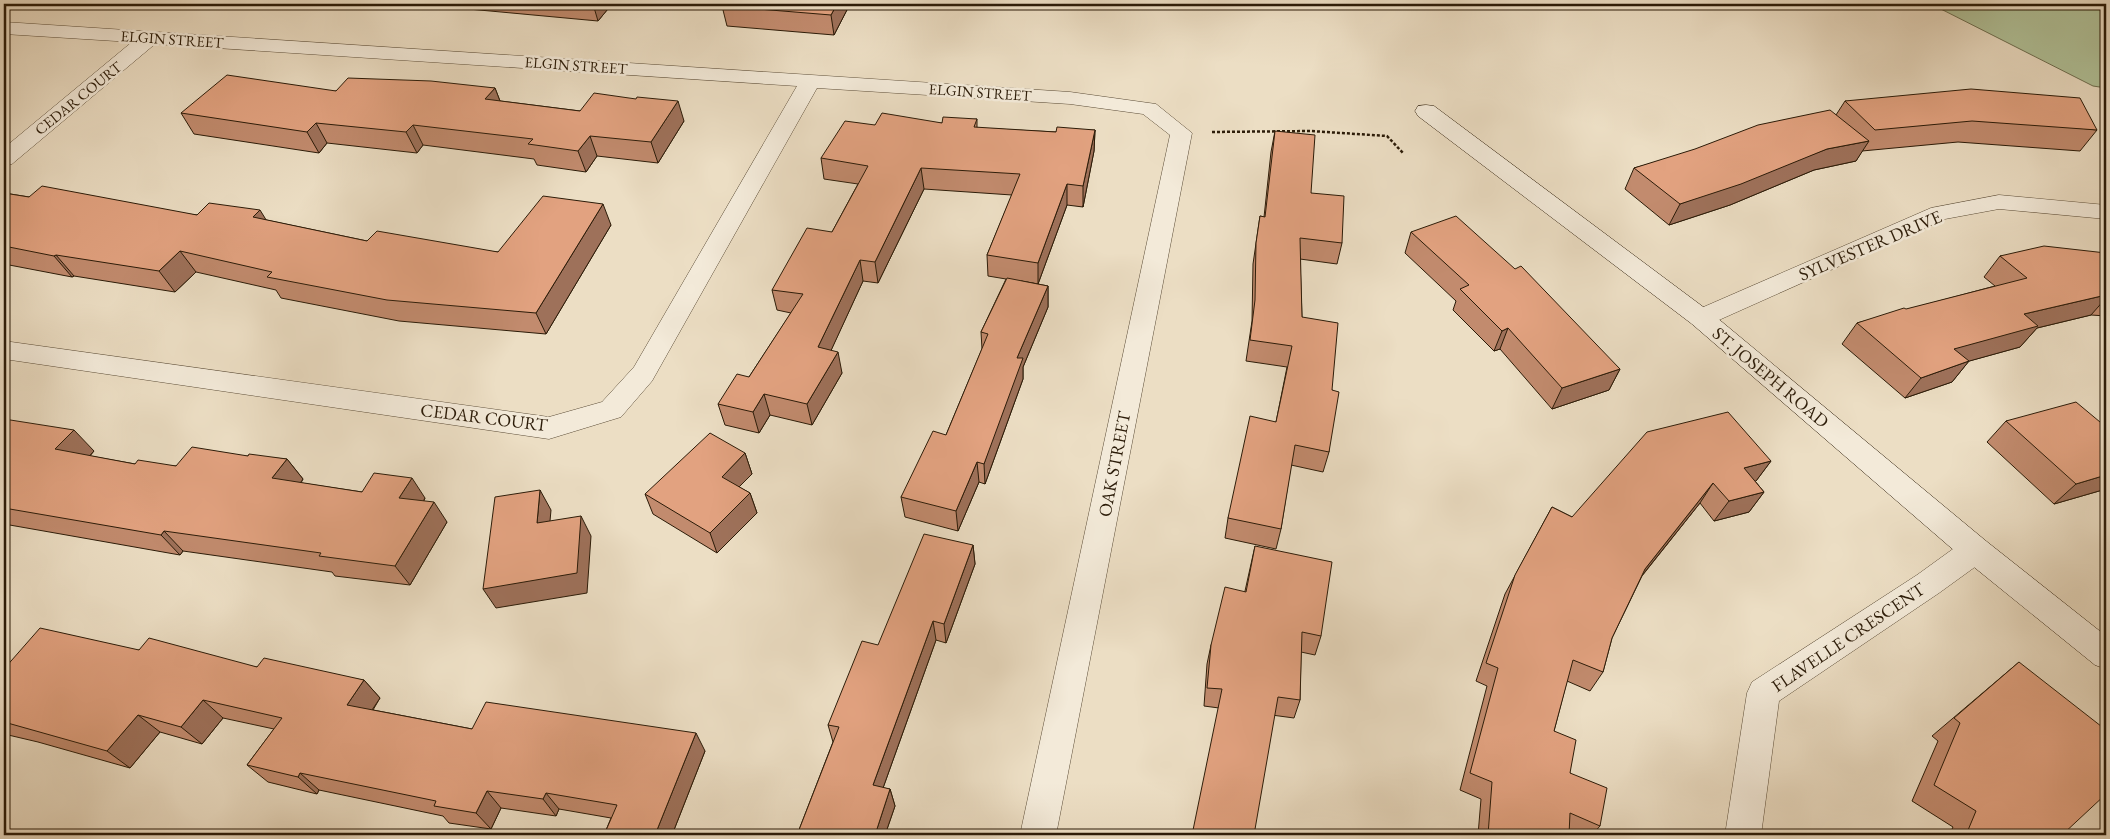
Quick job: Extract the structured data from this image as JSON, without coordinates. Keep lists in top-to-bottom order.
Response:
{
  "streets": {
    "street": [
      "ELGIN STREET",
      "CEDAR COURT",
      "SYLVESTER DRIVE",
      "ST. JOSEPH ROAD",
      "OAK STREET",
      "FLAVELLE CRESCENT"
    ]
  },
  "crossings": [
    ["ELGIN STREET", "CEDAR COURT"],
    ["ELGIN STREET", "OAK STREET"],
    ["SYLVESTER DRIVE", "ST. JOSEPH ROAD"],
    ["ST. JOSEPH ROAD", "FLAVELLE CRESCENT"]
  ]
}
